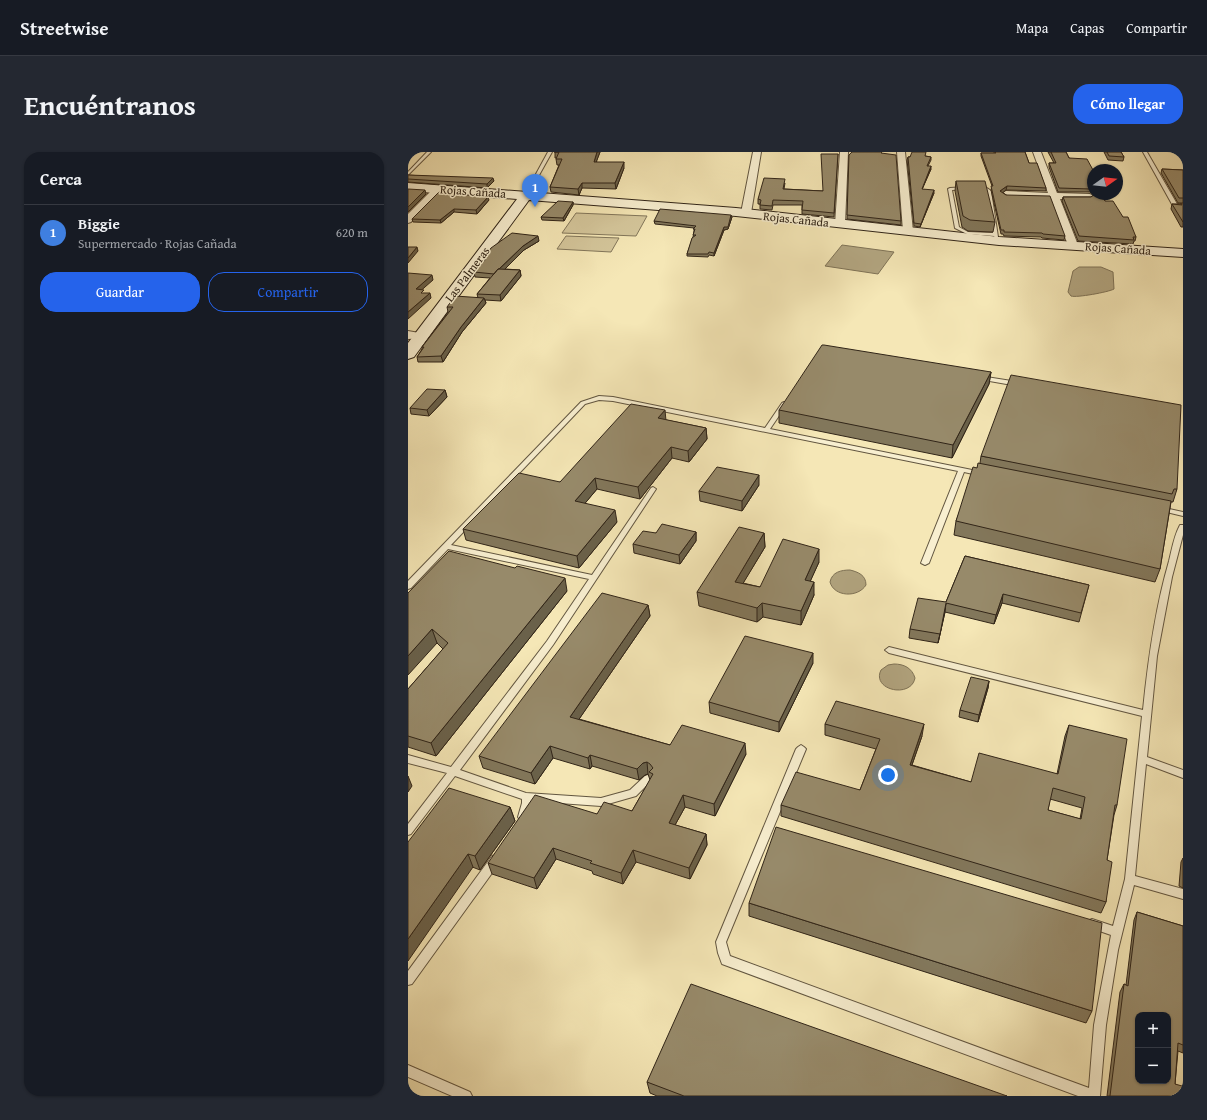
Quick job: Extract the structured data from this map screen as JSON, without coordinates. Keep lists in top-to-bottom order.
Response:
{
  "streets": {
    "main road": ["Rojas Cañada", "Las Palmeras"]
  },
  "crossings": [
    ["Rojas Cañada", "Las Palmeras"]
  ],
  "north": "right",
  "page": {
    "header": "Streetwise",
    "nav": ["Mapa", "Capas", "Compartir"],
    "title": "Encuéntranos",
    "buttons": [
      "Cómo llegar",
      ["Guardar", "Compartir"]
    ],
    "heading": "Cerca",
    "pins": "1",
    "list": [
      {
        "mark": "1",
        "name": "Biggie",
        "note": "Supermercado · Rojas Cañada",
        "value": "620 m"
      }
    ],
    "map_buttons": ["+", "−"]
  }
}
